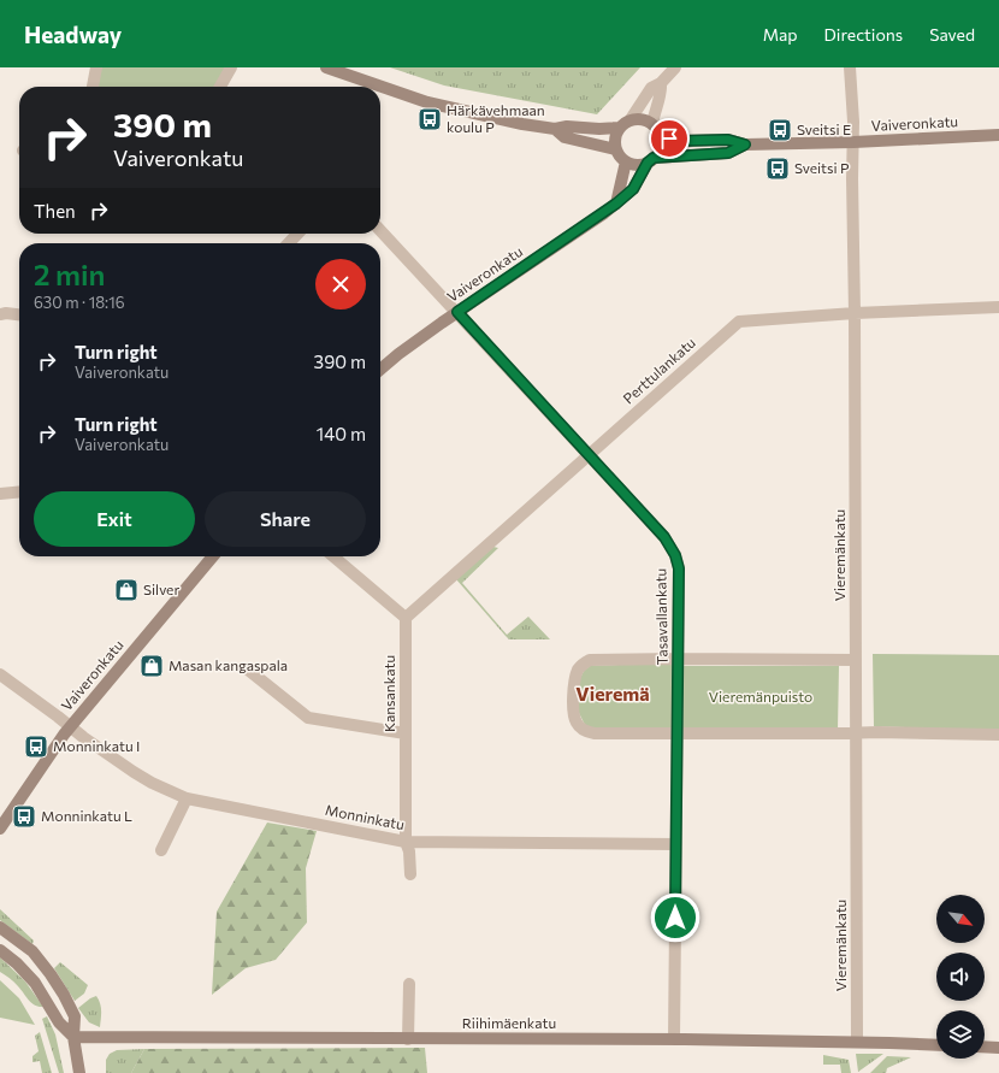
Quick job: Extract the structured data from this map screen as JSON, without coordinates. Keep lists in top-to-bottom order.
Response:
{
  "streets": {
    "main road": ["Vaiveronkatu", "Riihimäenkatu"],
    "street": [
      "Perttulankatu",
      "Vieremänkatu",
      "Tasavallankatu",
      "Kansankatu",
      "Monninkatu"
    ]
  },
  "crossings": [
    ["Vaiveronkatu", "Vieremänkatu"],
    ["Vaiveronkatu", "Tasavallankatu"],
    ["Vaiveronkatu", "Monninkatu"],
    ["Perttulankatu", "Vieremänkatu"],
    ["Perttulankatu", "Tasavallankatu"],
    ["Perttulankatu", "Kansankatu"],
    ["Vieremänkatu", "Riihimäenkatu"],
    ["Tasavallankatu", "Monninkatu"],
    ["Tasavallankatu", "Riihimäenkatu"],
    ["Kansankatu", "Monninkatu"]
  ],
  "districts": ["Vieremä"],
  "parks": ["Vieremänpuisto"],
  "places": {
    "bus stop": [
      "Härkävehmaan koulu P",
      "Sveitsi E",
      "Sveitsi P",
      "Monninkatu I",
      "Monninkatu L"
    ],
    "shop": ["Silver", "Masan kangaspala"]
  },
  "north": "bottom right",
  "page": {
    "header": "Headway",
    "nav": ["Map", "Directions", "Saved"],
    "turn": ["390 m", "Vaiveronkatu"],
    "then": "Then",
    "heading": ["2 min", "630 m · 18:16"],
    "list": [
      {
        "name": "Turn right",
        "note": "Vaiveronkatu",
        "value": "390 m"
      },
      {
        "name": "Turn right",
        "note": "Vaiveronkatu",
        "value": "140 m"
      }
    ],
    "buttons": ["Exit", "Share"]
  }
}
